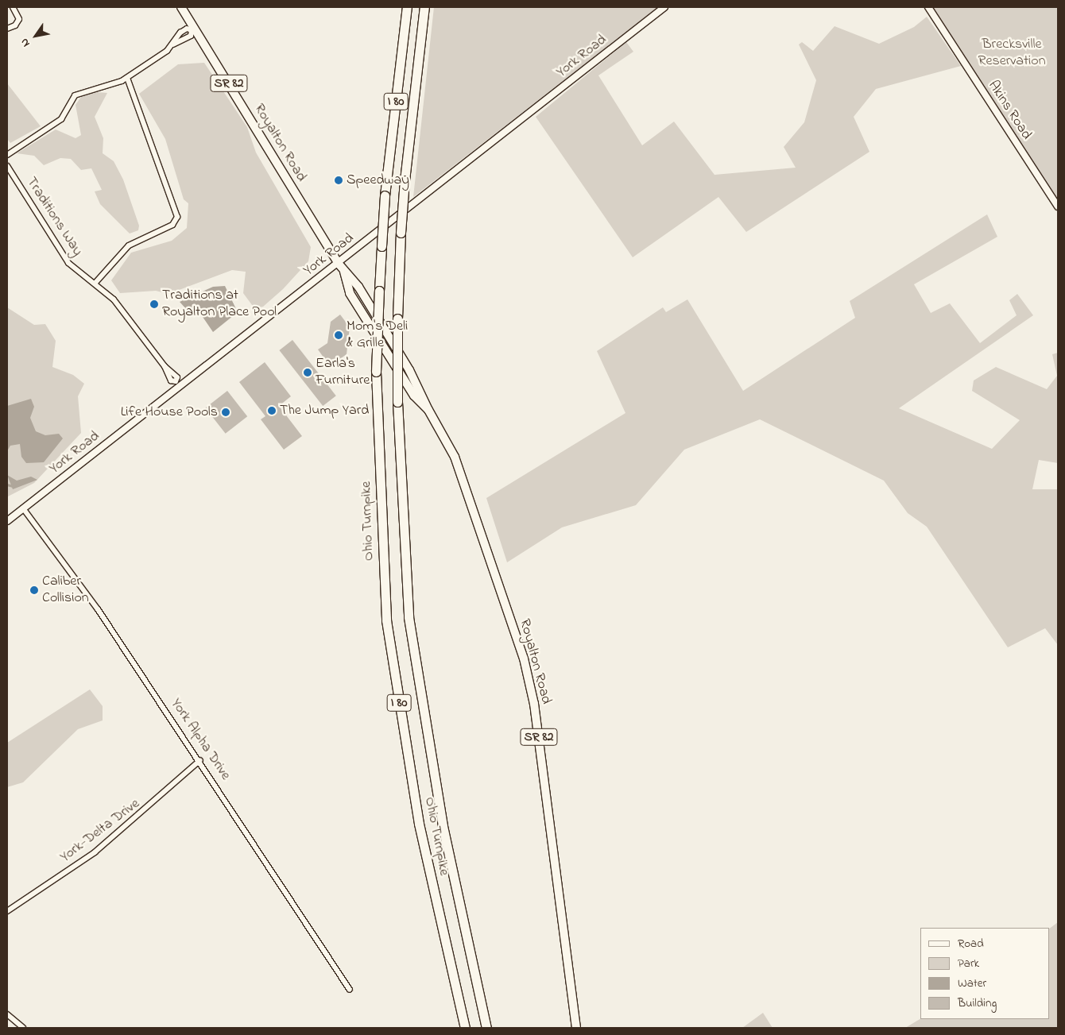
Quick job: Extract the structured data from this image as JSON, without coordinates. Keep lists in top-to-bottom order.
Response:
{
  "streets": {
    "highway": ["I 80", "Ohio Turnpike"],
    "main road": ["SR 82", "Royalton Road"],
    "street": [
      "York Road",
      "Akins Road",
      "Traditions Way",
      "York Alpha Drive",
      "York-Delta Drive"
    ]
  },
  "crossings": [
    ["York Road", "Royalton Road"],
    ["York Road", "Traditions Way"],
    ["York Road", "York Alpha Drive"],
    ["York Alpha Drive", "York-Delta Drive"]
  ],
  "parks": ["Brecksville Reservation"],
  "places": [
    "Speedway",
    "Traditions at Royalton Place Pool",
    "Mom's Deli & Grille",
    "Earla's Furniture",
    "The Jump Yard",
    "Life House Pools",
    "Caliber Collision"
  ],
  "legend": [
    "Road",
    "Park",
    "Water",
    "Building"
  ],
  "north": "bottom left"
}
